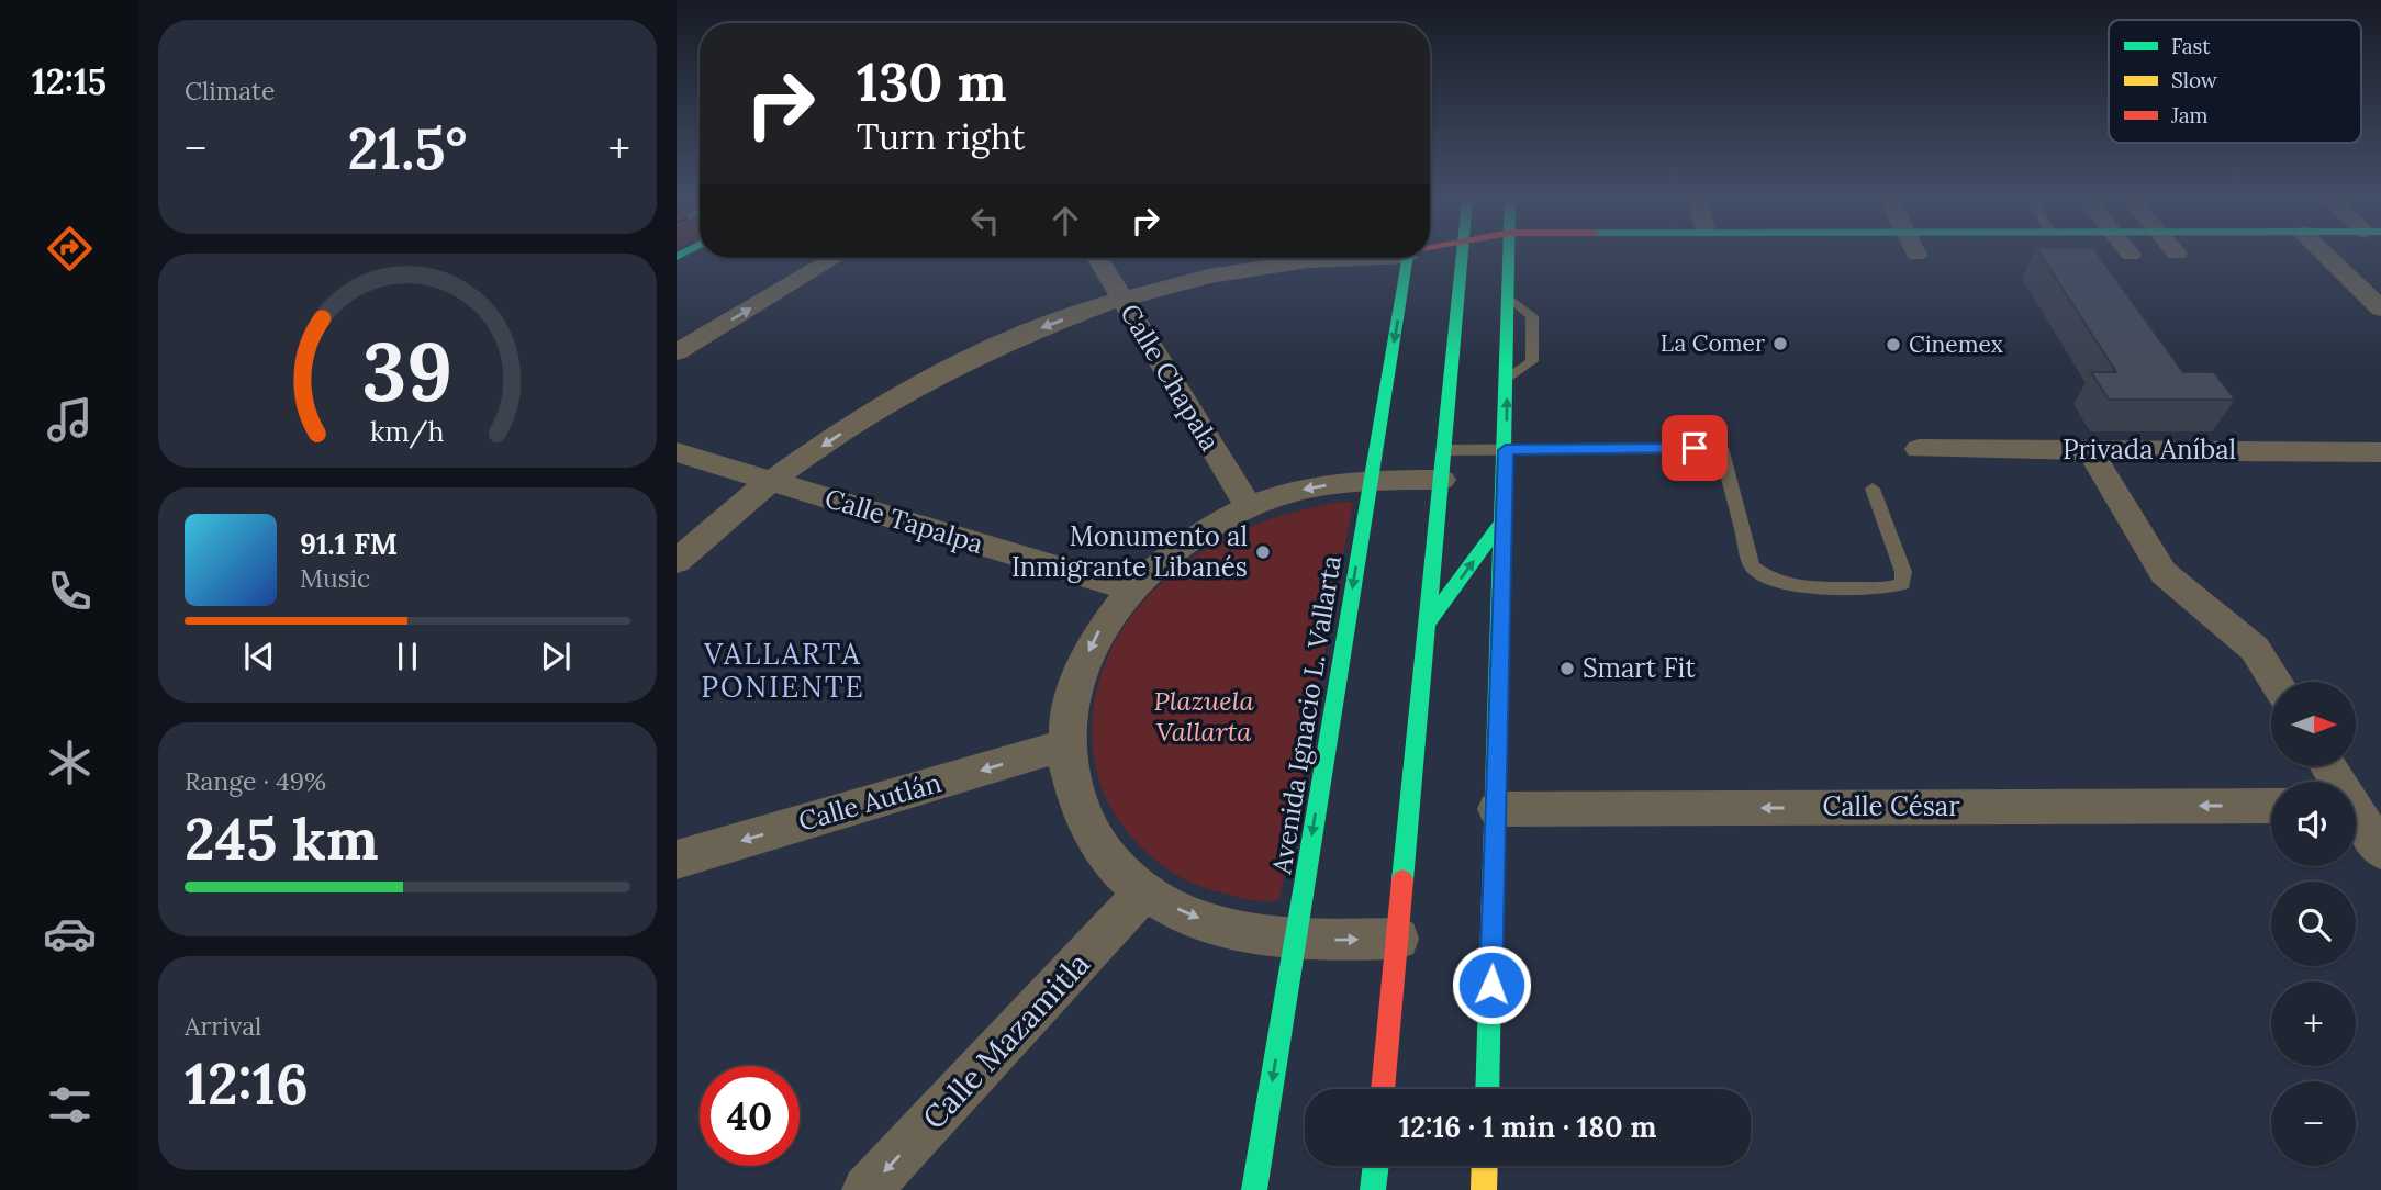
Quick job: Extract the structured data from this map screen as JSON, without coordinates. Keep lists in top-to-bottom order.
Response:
{
  "streets": {
    "street": [
      "Calle Chapala",
      "Privada Aníbal",
      "Calle Tapalpa",
      "Avenida Ignacio L. Vallarta",
      "Calle Autlán",
      "Calle César",
      "Calle Mazamitla"
    ]
  },
  "one_way": ["Calle Autlán", "Calle César", "Calle Mazamitla"],
  "districts": ["VALLARTA PONIENTE"],
  "parks": ["Plazuela Vallarta"],
  "places": [
    "La Comer",
    "Cinemex",
    "Monumento al Inmigrante Libanés",
    "Smart Fit"
  ],
  "legend": ["Fast", "Slow", "Jam"],
  "north": "right",
  "page": {
    "tabs": "12:15",
    "tile": [
      "Climate",
      ["Range · 49%", "245 km"],
      ["Arrival", "12:16"]
    ],
    "turn": ["130 m", "Turn right"],
    "heat": ["−", "21.5°", "+"],
    "song": ["91.1 FM", "Music"],
    "map_buttons": ["+", "−"],
    "limit": "40",
    "trip": "12:16 · 1 min · 180 m",
    "gauge": ["39", "km/h"]
  }
}
